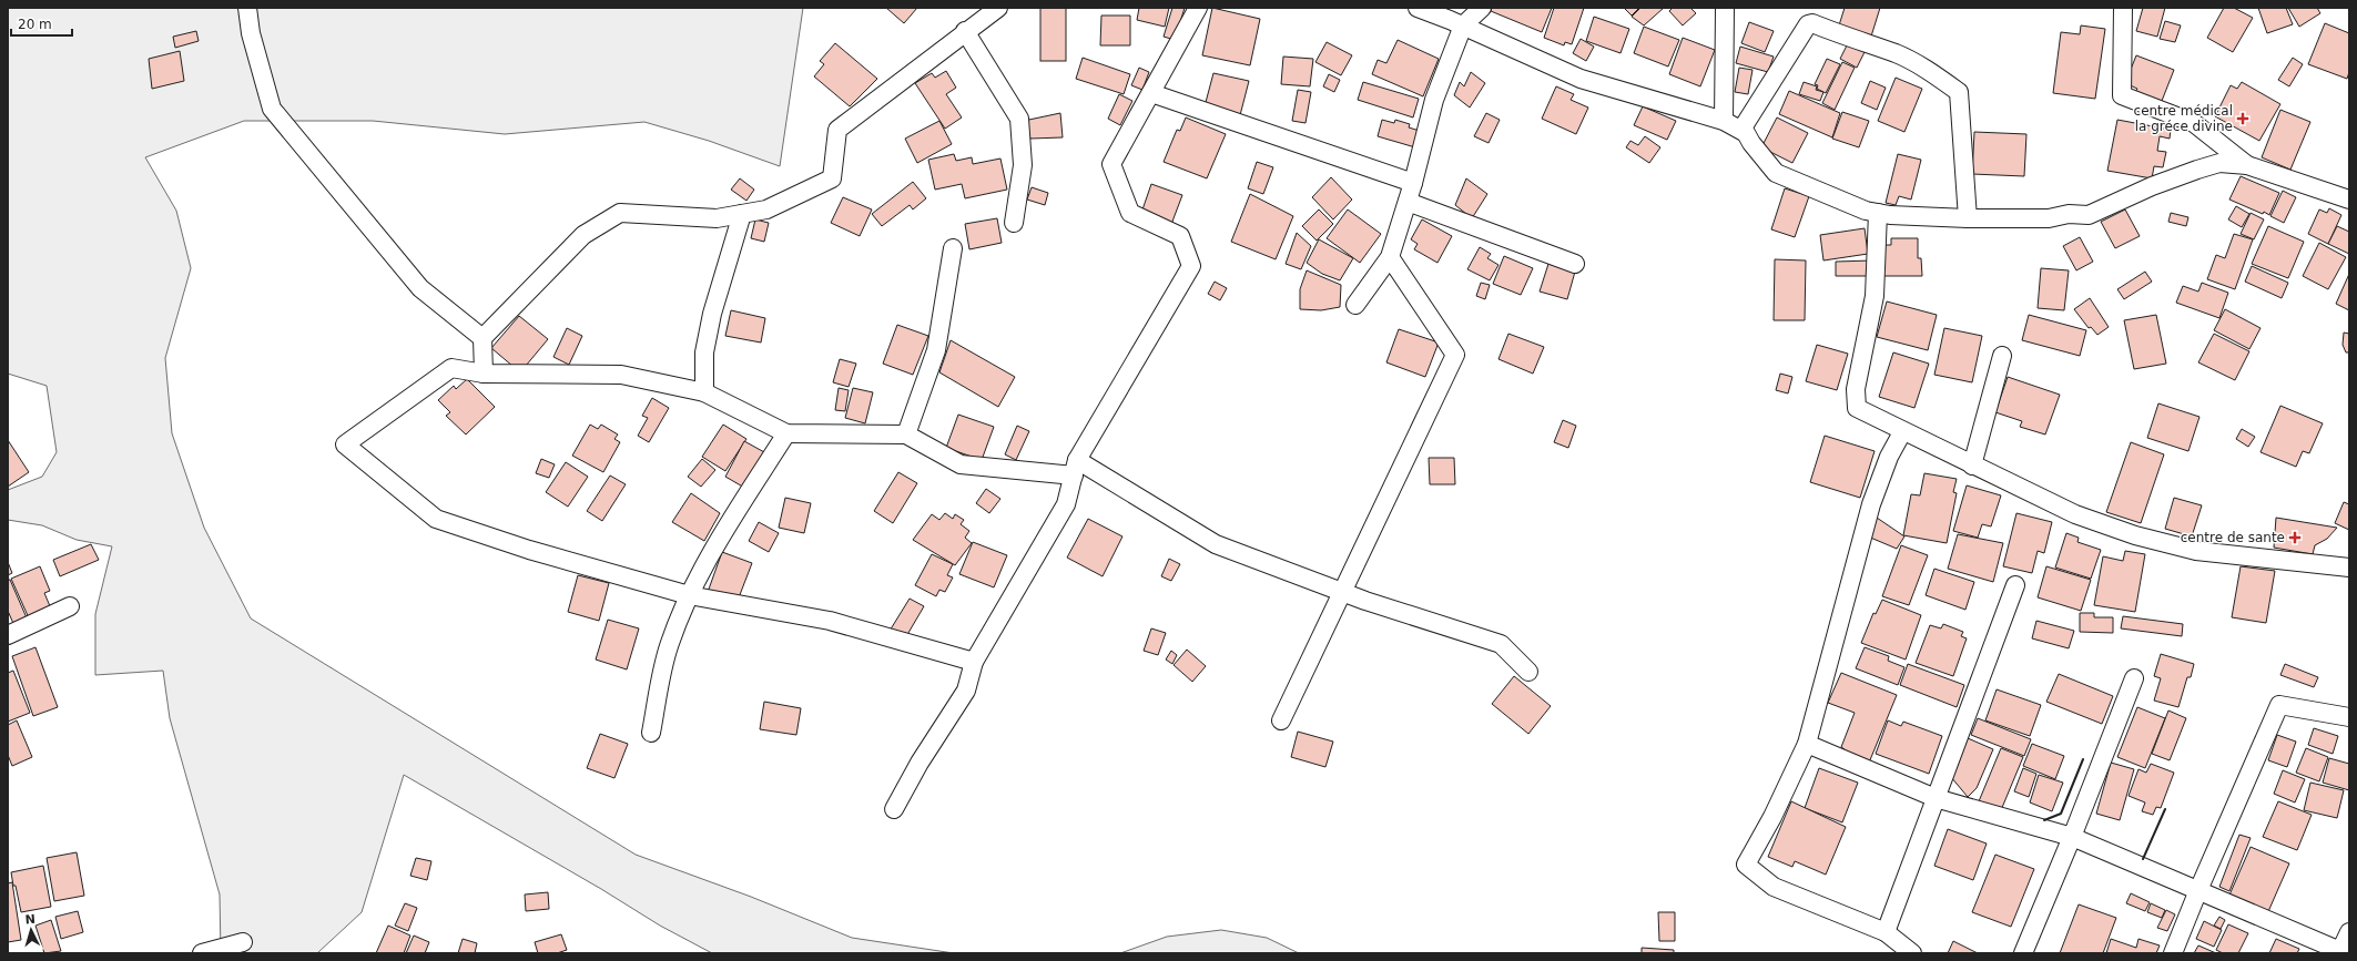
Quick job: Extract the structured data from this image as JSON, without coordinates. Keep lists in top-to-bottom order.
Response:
{
  "places": {
    "health": ["centre médical la gréce divine", "centre de sante"]
  },
  "scale_bar": "20 m",
  "north": "top"
}
